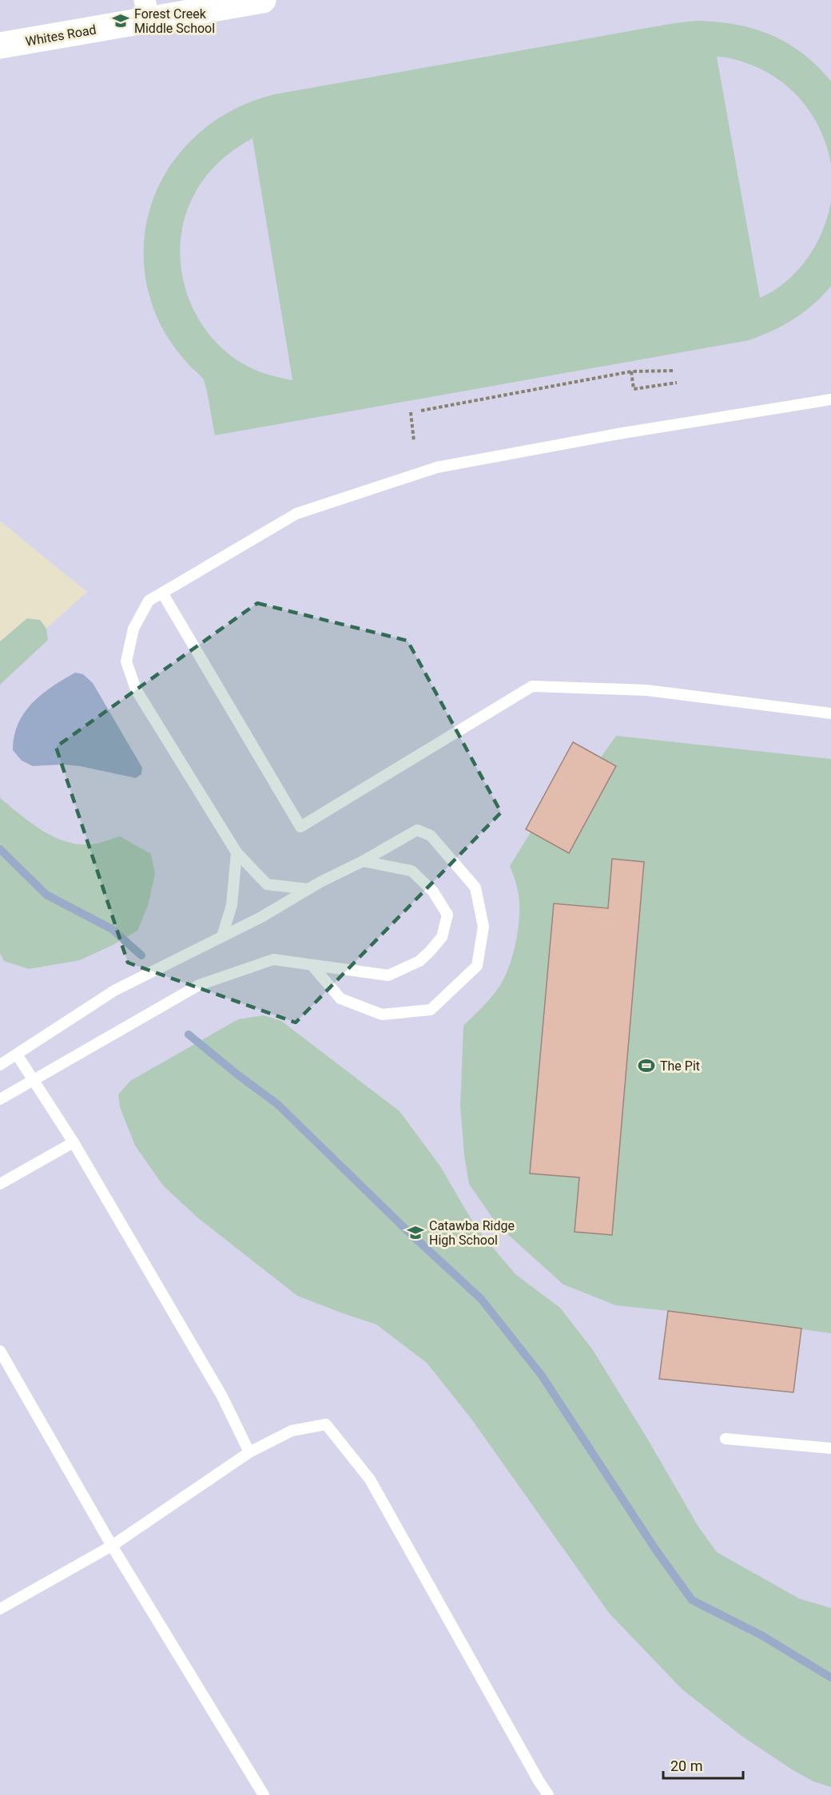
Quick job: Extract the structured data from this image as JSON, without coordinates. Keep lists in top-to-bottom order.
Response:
{
  "streets": {
    "street": ["Whites Road"]
  },
  "places": {
    "school or university": ["Forest Creek Middle School", "Catawba Ridge High School"],
    "sports": ["The Pit"]
  },
  "scale_bar": "20 m"
}
